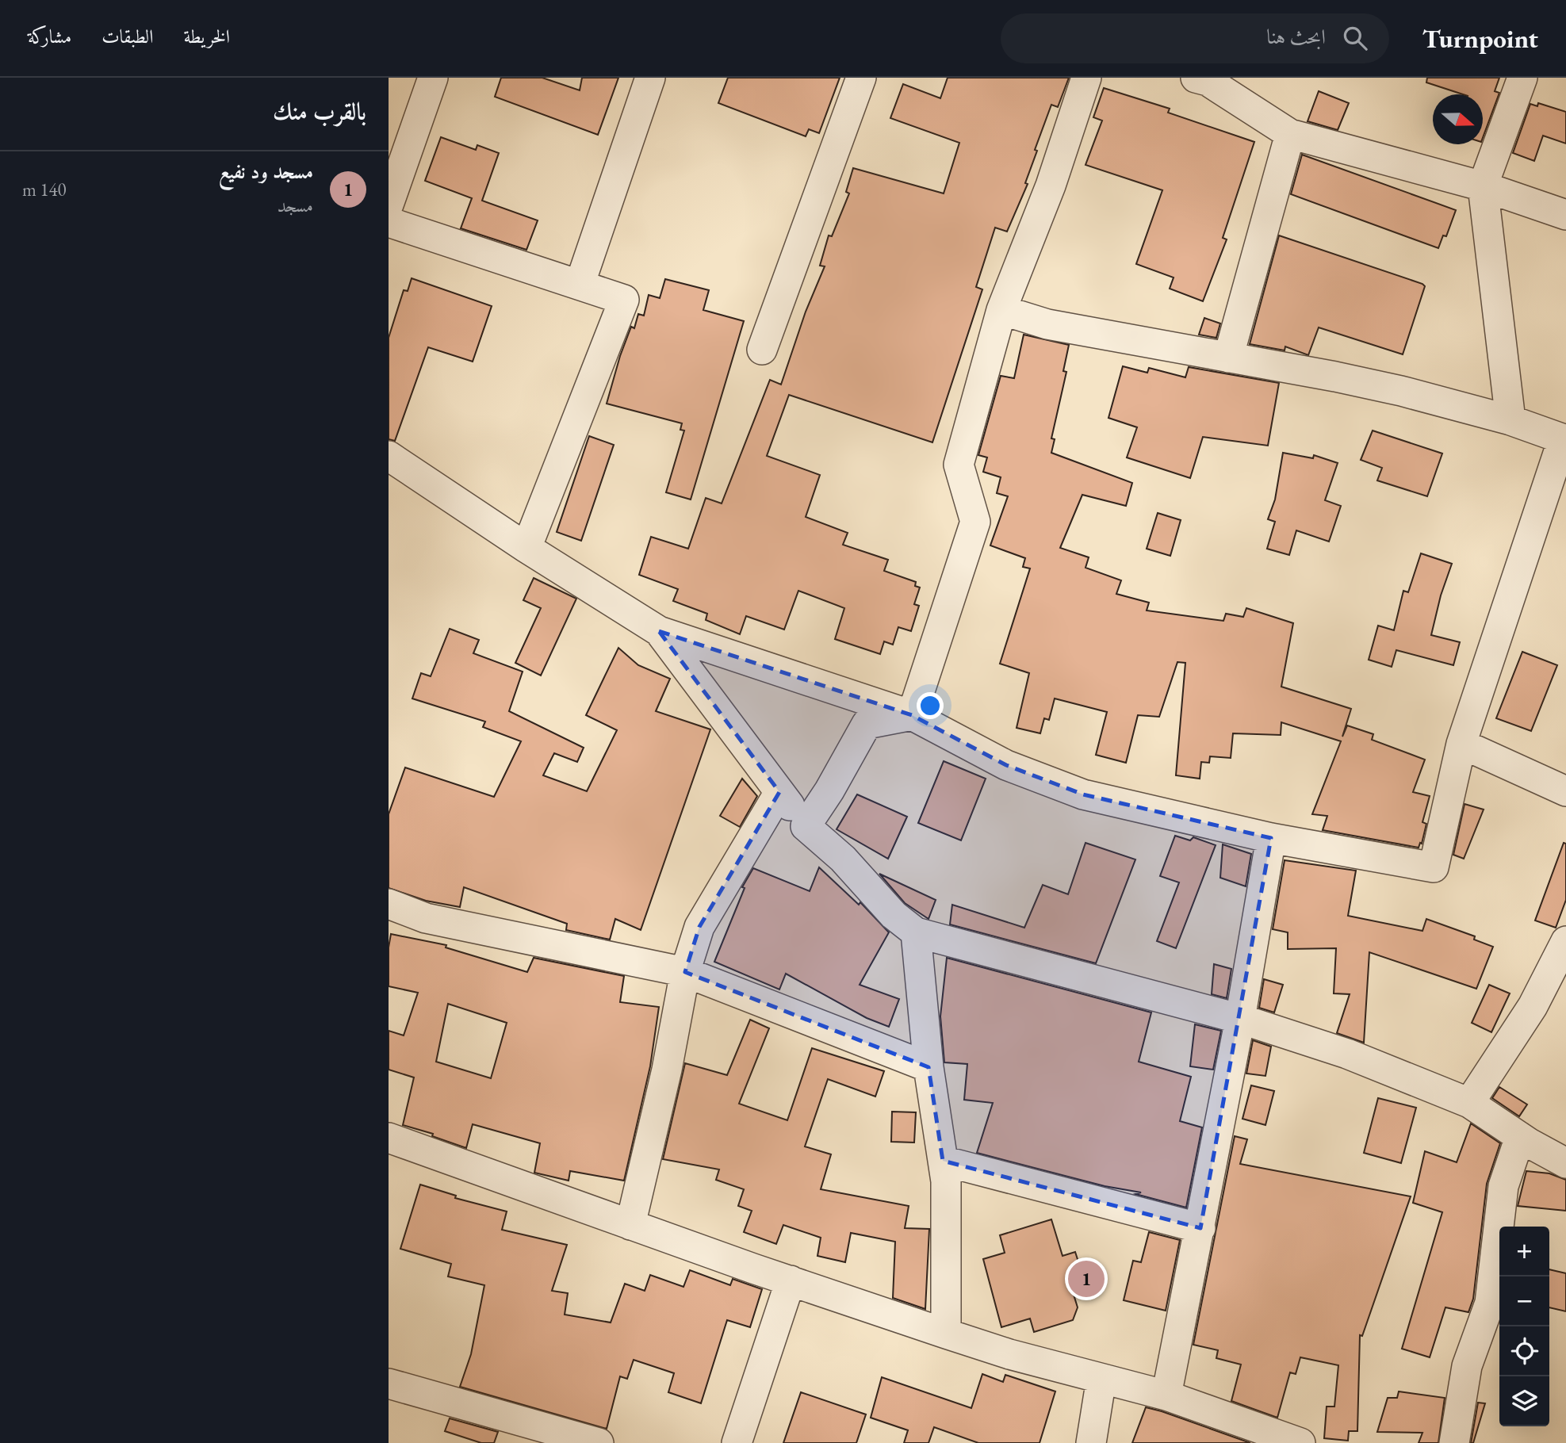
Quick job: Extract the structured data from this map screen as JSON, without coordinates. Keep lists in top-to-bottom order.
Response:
{
  "north": "right",
  "page": {
    "header": "Turnpoint",
    "search": "ابحث هنا",
    "nav": ["الخريطة", "الطبقات", "مشاركة"],
    "heading": "بالقرب منك",
    "list": [
      {
        "mark": "1",
        "name": "مسجد ود نفيع",
        "note": "مسجد",
        "value": "140 m"
      }
    ],
    "map_buttons": ["+", "−"],
    "pins": "1"
  }
}
